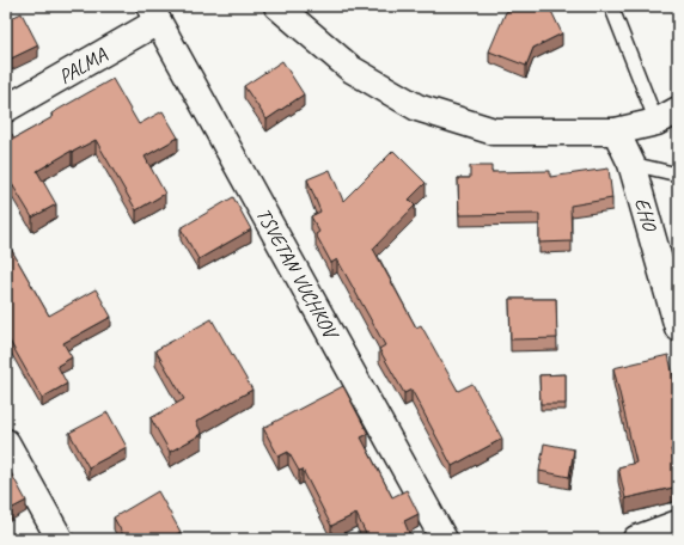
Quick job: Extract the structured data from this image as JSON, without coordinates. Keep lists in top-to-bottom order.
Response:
{
  "streets": {
    "street": ["PALMA", "EHO", "TSVETAN VUCHKOV"]
  },
  "crossings": [
    ["PALMA", "TSVETAN VUCHKOV"]
  ]
}
